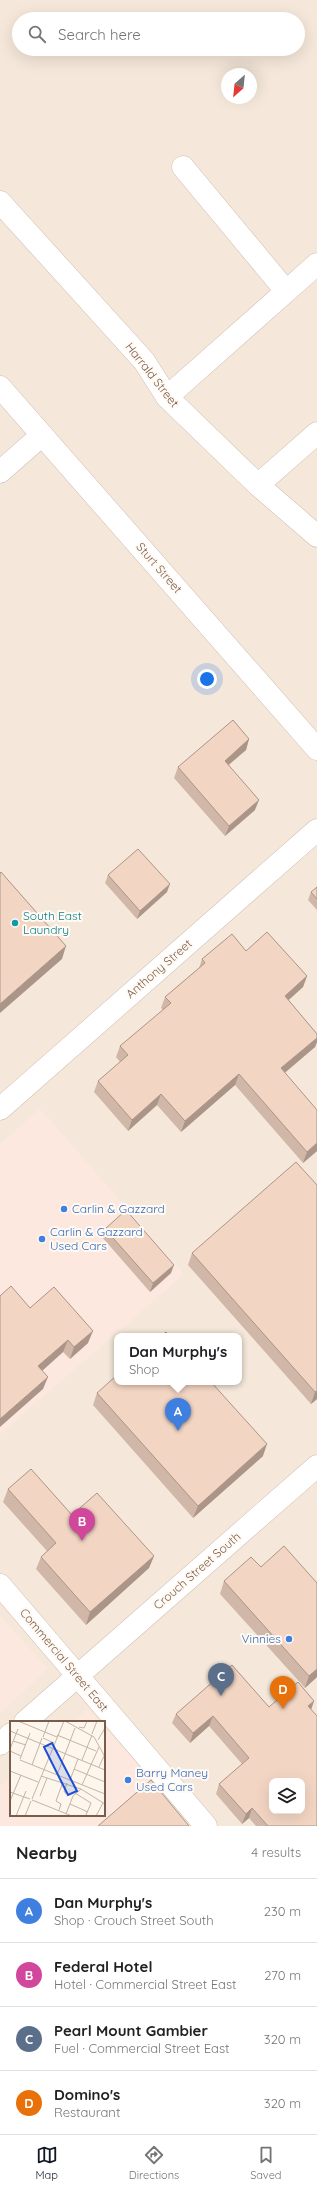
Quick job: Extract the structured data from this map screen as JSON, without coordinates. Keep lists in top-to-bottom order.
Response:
{
  "streets": {
    "street": [
      "Harrald Street",
      "Sturt Street",
      "Anthony Street",
      "Crouch Street South",
      "Commercial Street East"
    ]
  },
  "crossings": [
    ["Crouch Street South", "Commercial Street East"]
  ],
  "places": [
    "South East Laundry",
    "Carlin & Gazzard",
    "Carlin & Gazzard Used Cars",
    "Vinnies",
    "Barry Maney Used Cars"
  ],
  "north": "bottom left",
  "page": {
    "search": "Search here",
    "popup": ["Dan Murphy's", "Shop"],
    "pins": [
      "A",
      "B",
      "C",
      "D"
    ],
    "heading": ["Nearby", "4 results"],
    "list": [
      {
        "mark": "A",
        "name": "Dan Murphy's",
        "note": "Shop · Crouch Street South",
        "value": "230 m"
      },
      {
        "mark": "B",
        "name": "Federal Hotel",
        "note": "Hotel · Commercial Street East",
        "value": "270 m"
      },
      {
        "mark": "C",
        "name": "Pearl Mount Gambier",
        "note": "Fuel · Commercial Street East",
        "value": "320 m"
      },
      {
        "mark": "D",
        "name": "Domino's",
        "note": "Restaurant",
        "value": "320 m"
      }
    ],
    "nav": ["Map", "Directions", "Saved"]
  }
}
